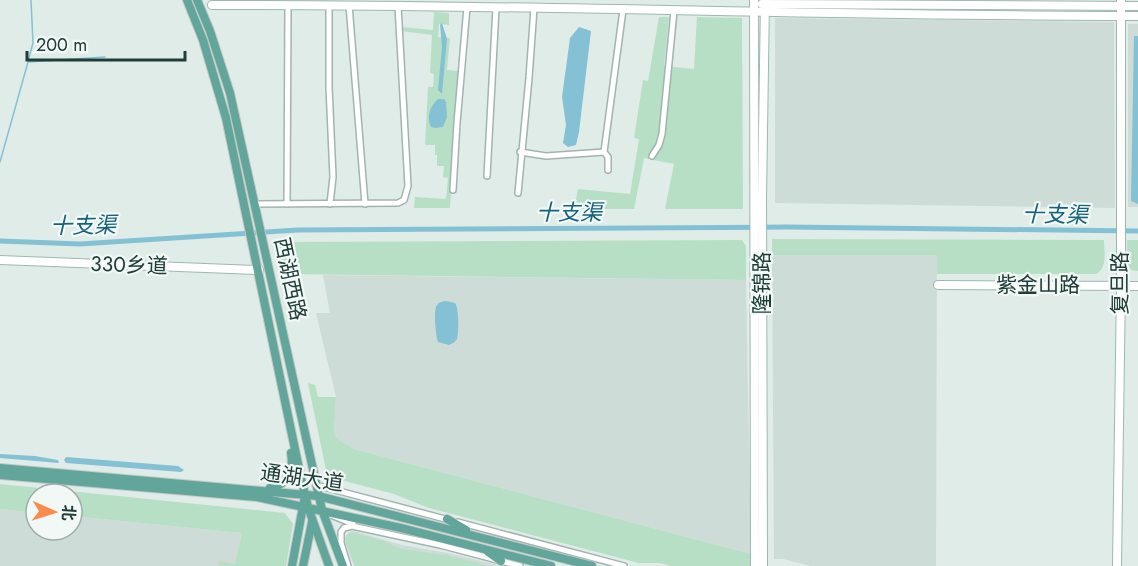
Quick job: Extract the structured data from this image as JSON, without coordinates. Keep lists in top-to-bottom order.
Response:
{
  "streets": {
    "main road": ["西湖西路", "通湖大道"],
    "street": [
      "330乡道",
      "隆锦路",
      "复旦路",
      "紫金山路"
    ]
  },
  "crossings": [
    ["330乡道", "西湖西路"],
    ["西湖西路", "通湖大道"],
    ["复旦路", "紫金山路"]
  ],
  "water": ["十支渠"],
  "scale_bar": "200 m",
  "north": "right"
}
